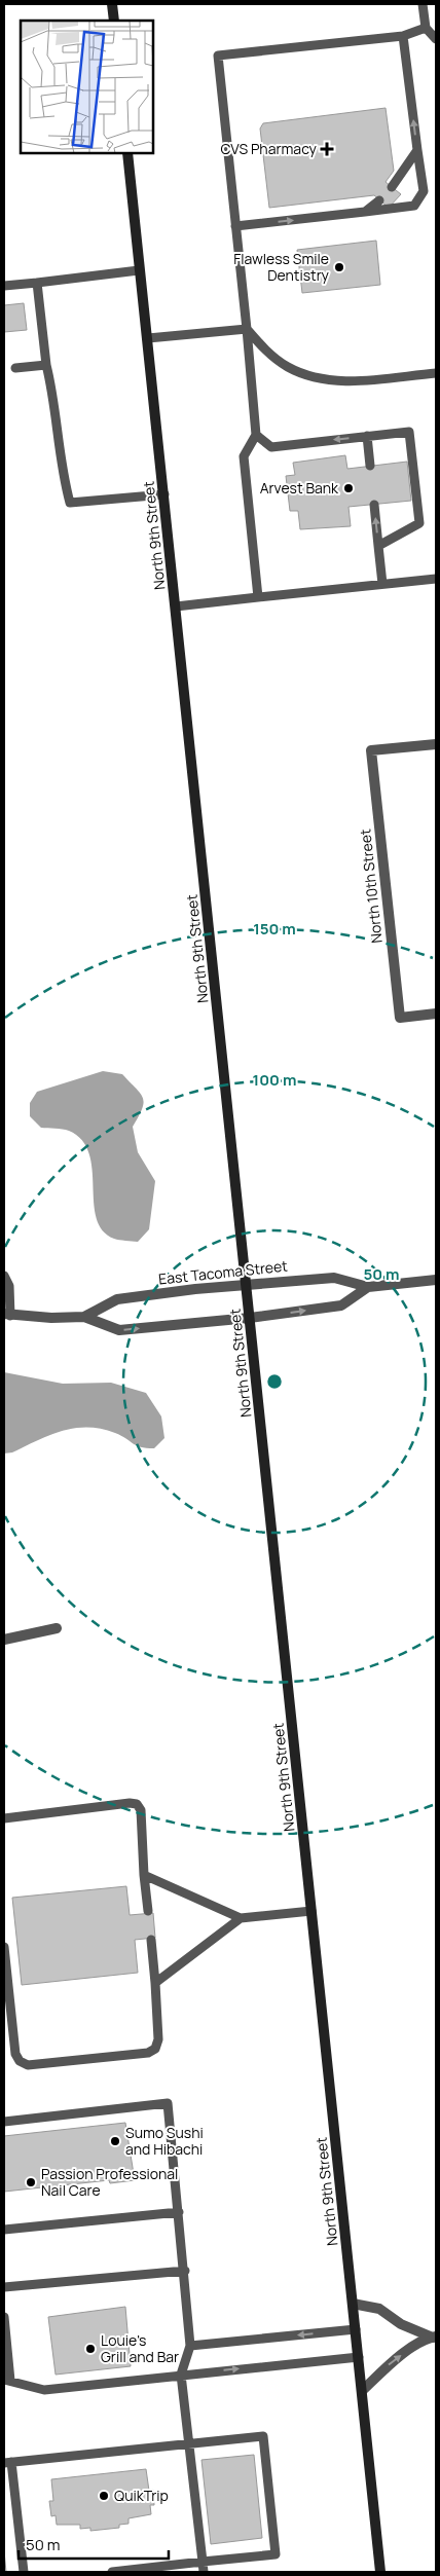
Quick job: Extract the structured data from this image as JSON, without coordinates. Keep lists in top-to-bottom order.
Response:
{
  "streets": {
    "main road": ["North 9th Street"],
    "street": ["North 10th Street", "East Tacoma Street"]
  },
  "crossings": [
    ["North 9th Street", "East Tacoma Street"]
  ],
  "places": {
    "health": ["CVS Pharmacy"],
    "other": [
      "Flawless Smile Dentistry",
      "Arvest Bank",
      "Sumo Sushi and Hibachi",
      "Passion Professional Nail Care",
      "Louie's Grill and Bar",
      "QuikTrip"
    ]
  },
  "scale_bar": "50 m",
  "rings": ["150 m", "100 m", "50 m"]
}
